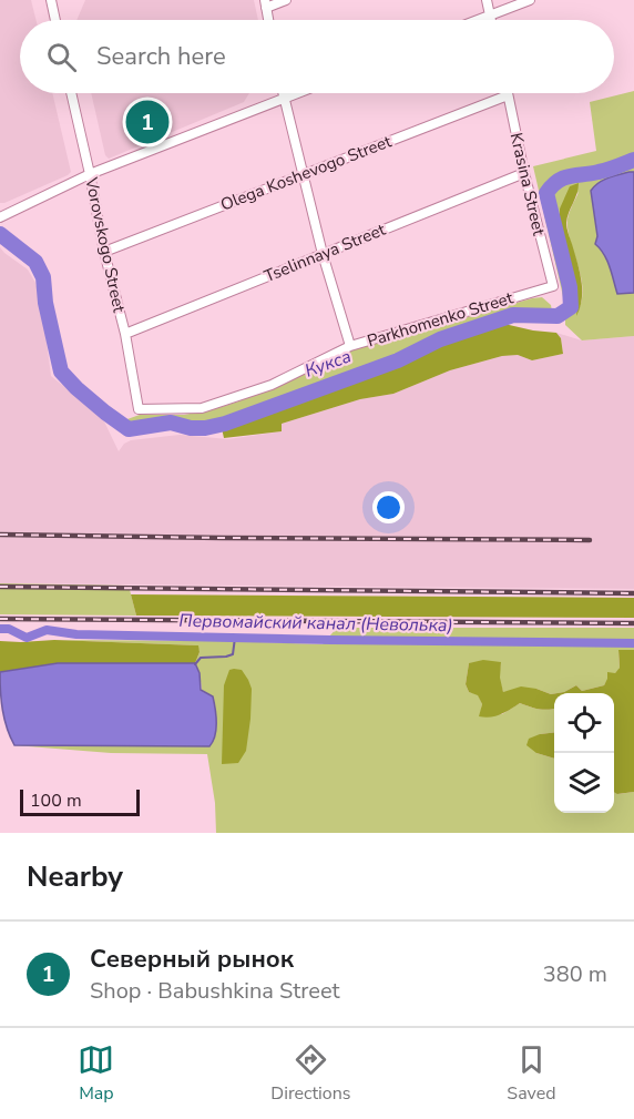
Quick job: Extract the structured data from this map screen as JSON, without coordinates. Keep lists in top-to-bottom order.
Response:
{
  "streets": {
    "street": [
      "Olega Koshevogo Street",
      "Krasina Street",
      "Vorovskogo Street",
      "Tselinnaya Street",
      "Parkhomenko Street"
    ]
  },
  "crossings": [
    ["Olega Koshevogo Street", "Krasina Street"],
    ["Olega Koshevogo Street", "Vorovskogo Street"],
    ["Krasina Street", "Tselinnaya Street"],
    ["Krasina Street", "Parkhomenko Street"],
    ["Vorovskogo Street", "Tselinnaya Street"],
    ["Vorovskogo Street", "Parkhomenko Street"]
  ],
  "water": ["Кукса", "Первомайский канал (Неволька)"],
  "scale_bar": "100 m",
  "page": {
    "search": "Search here",
    "pins": "1",
    "scale": "100 m",
    "heading": "Nearby",
    "list": [
      {
        "mark": "1",
        "name": "Северный рынок",
        "note": "Shop · Babushkina Street",
        "value": "380 m"
      }
    ],
    "nav": ["Map", "Directions", "Saved"]
  }
}
